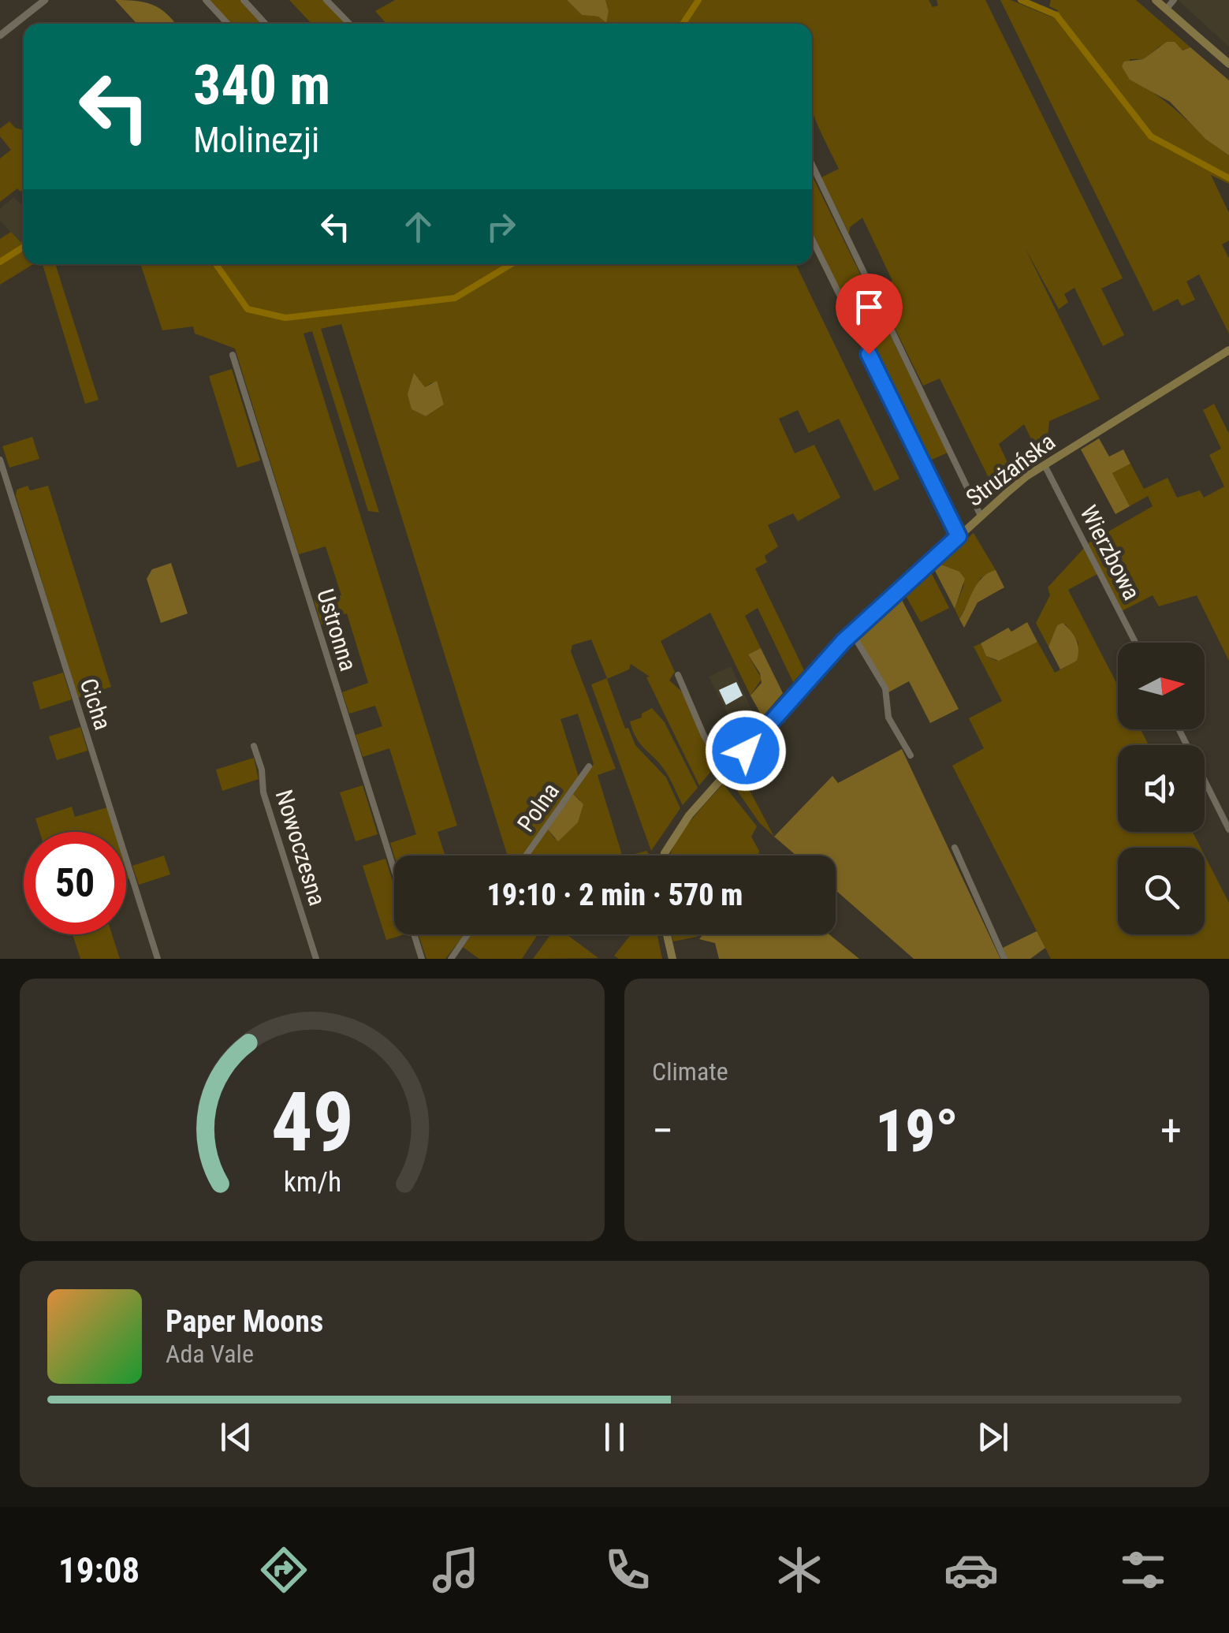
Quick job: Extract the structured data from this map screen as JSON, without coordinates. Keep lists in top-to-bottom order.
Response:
{
  "streets": {
    "main road": ["Strużańska"],
    "street": [
      "Wierzbowa",
      "Ustronna",
      "Cicha",
      "Polna",
      "Nowoczesna"
    ]
  },
  "crossings": [
    ["Strużańska", "Wierzbowa"]
  ],
  "north": "right",
  "page": {
    "turn": ["340 m", "Molinezji"],
    "limit": "50",
    "trip": "19:10 · 2 min · 570 m",
    "tile": "Climate",
    "heat": ["−", "19°", "+"],
    "song": ["Paper Moons", "Ada Vale"],
    "tabs": "19:08",
    "gauge": ["49", "km/h"]
  }
}
